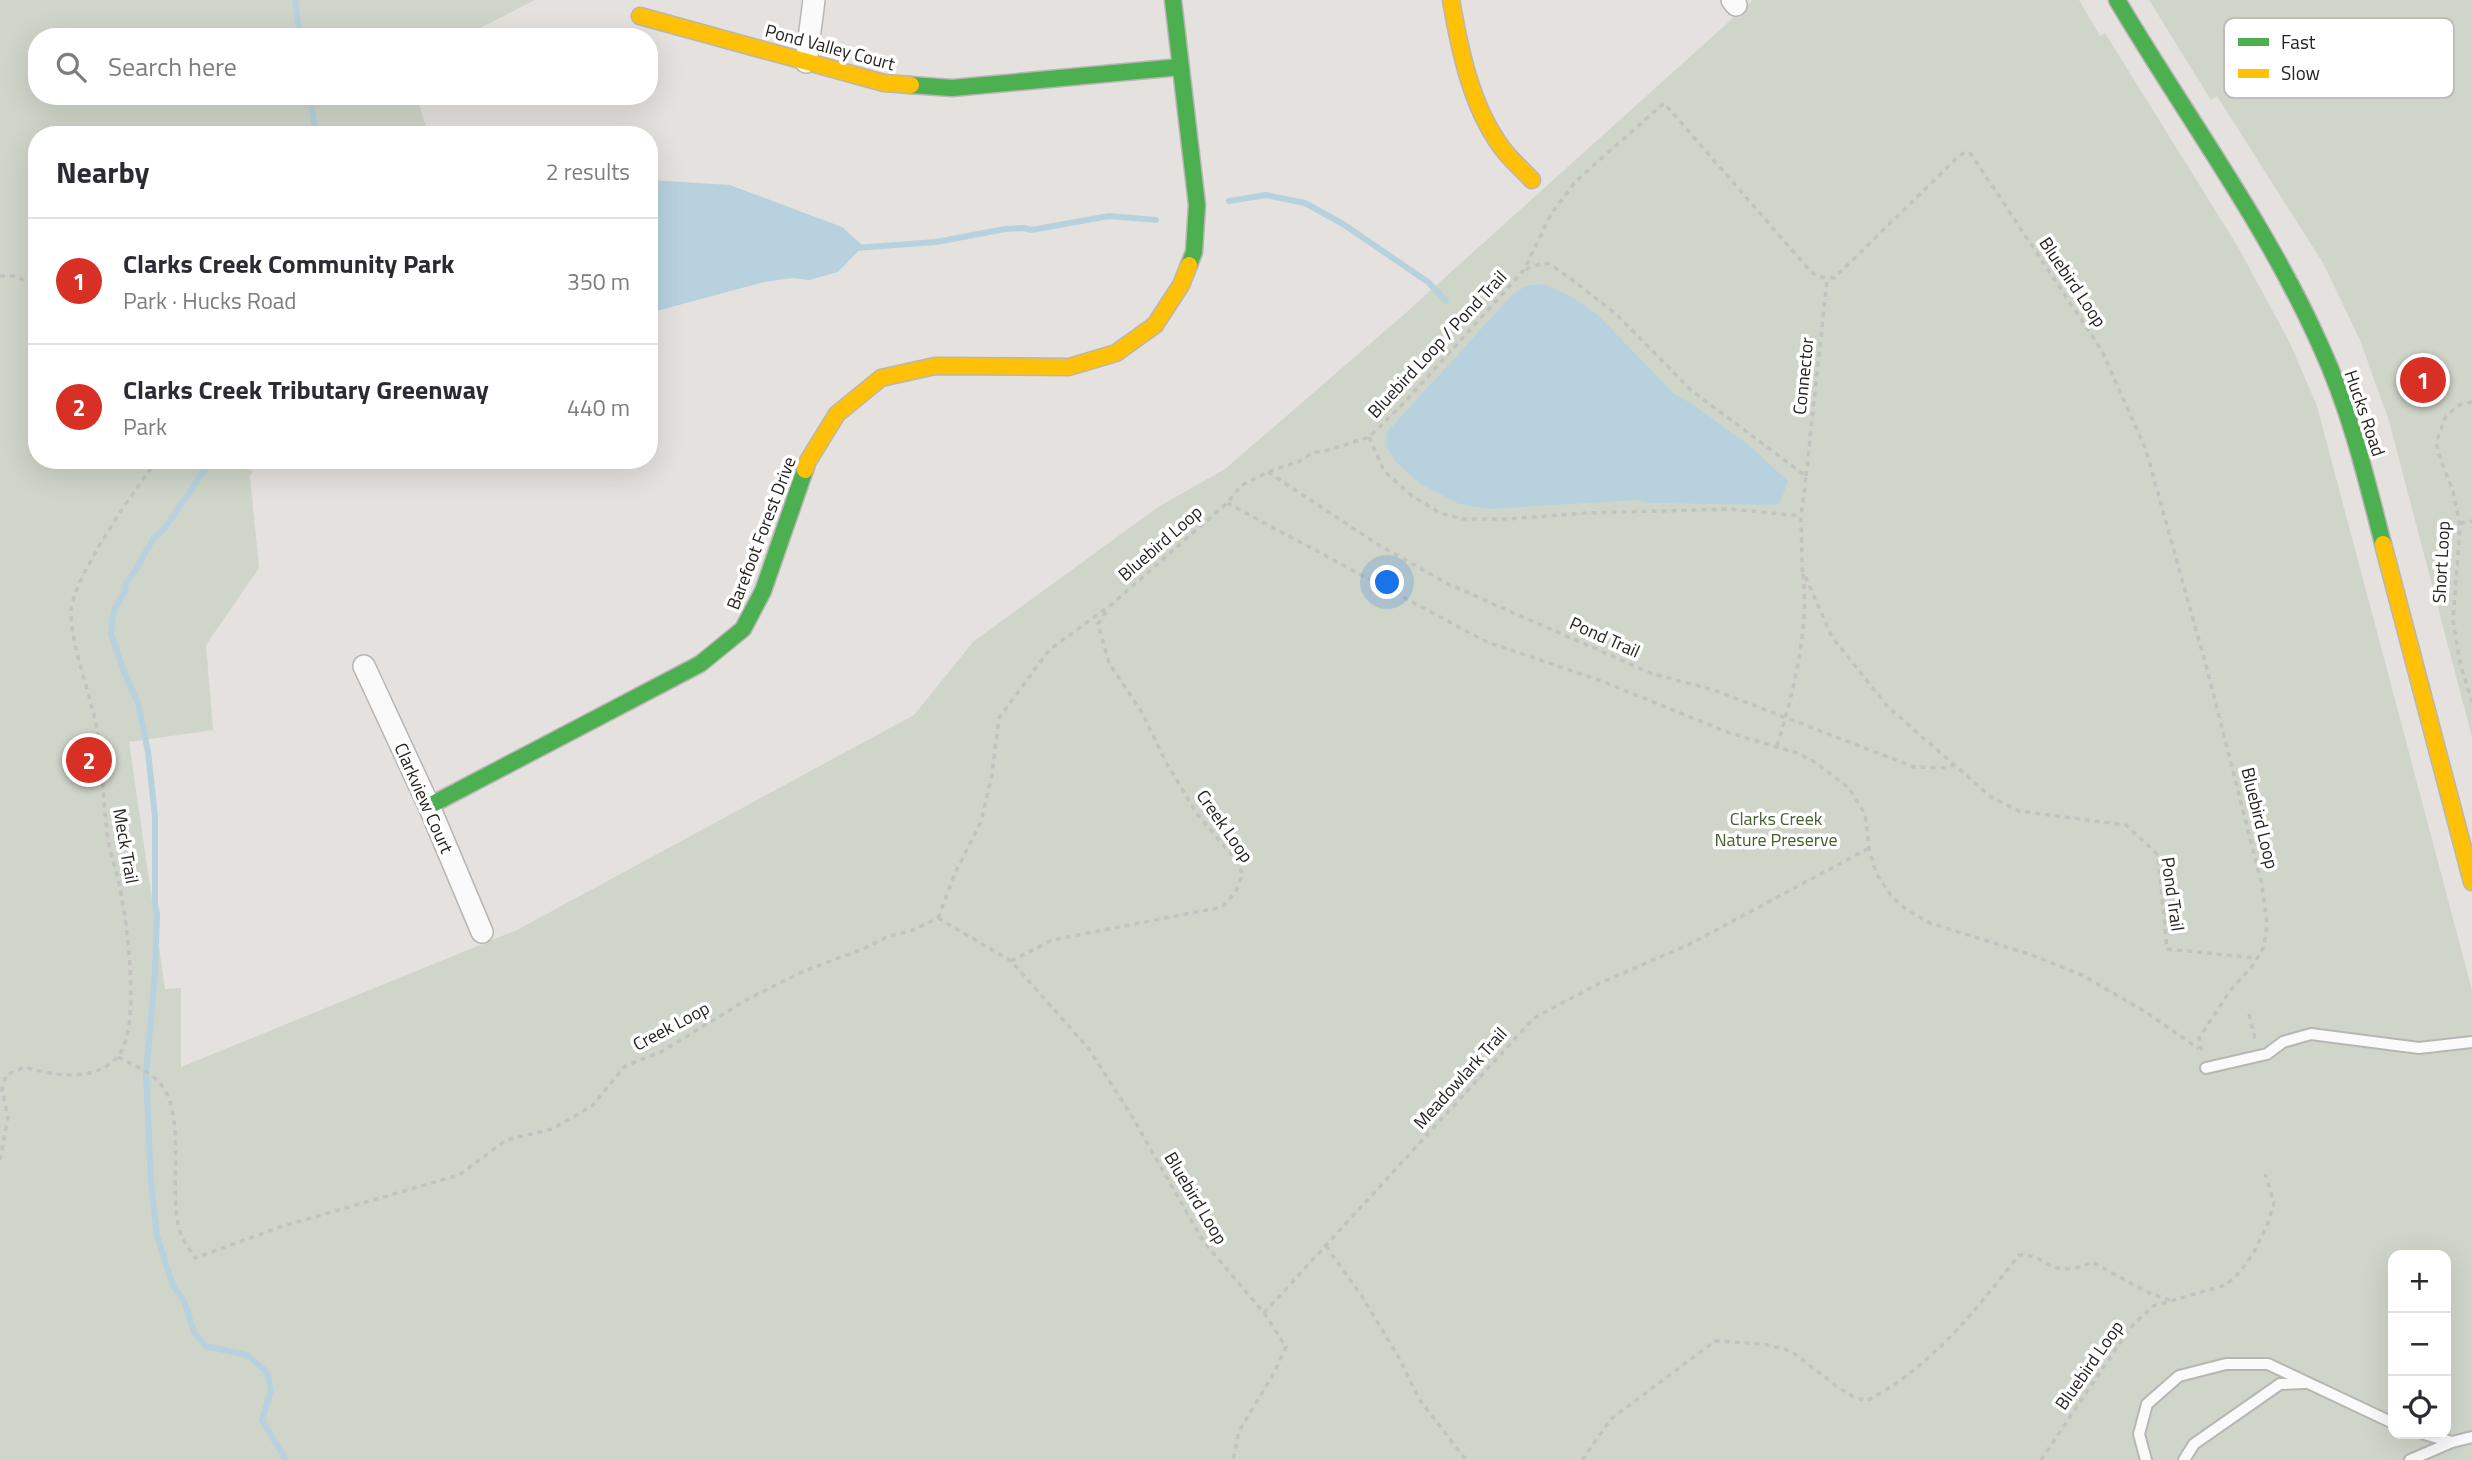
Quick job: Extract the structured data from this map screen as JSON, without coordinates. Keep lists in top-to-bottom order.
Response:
{
  "streets": {
    "street": [
      "Pond Valley Court",
      "Hucks Road",
      "Barefoot Forest Drive",
      "Clarkview Court"
    ],
    "path": [
      "Bluebird Loop",
      "Bluebird Loop / Pond Trail",
      "Connector",
      "Short Loop",
      "Pond Trail",
      "Creek Loop",
      "Meck Trail",
      "Meadowlark Trail"
    ]
  },
  "crossings": [
    ["Pond Valley Court", "Barefoot Forest Drive"],
    ["Bluebird Loop", "Connector"],
    ["Bluebird Loop", "Pond Trail"],
    ["Bluebird Loop", "Creek Loop"],
    ["Bluebird Loop", "Meadowlark Trail"],
    ["Connector", "Pond Trail"],
    ["Barefoot Forest Drive", "Clarkview Court"],
    ["Creek Loop", "Meck Trail"]
  ],
  "parks": ["Clarks Creek Nature Preserve"],
  "legend": ["Fast", "Slow"],
  "page": {
    "search": "Search here",
    "heading": ["Nearby", "2 results"],
    "list": [
      {
        "mark": "1",
        "name": "Clarks Creek Community Park",
        "note": "Park · Hucks Road",
        "value": "350 m"
      },
      {
        "mark": "2",
        "name": "Clarks Creek Tributary Greenway",
        "note": "Park",
        "value": "440 m"
      }
    ],
    "pins": ["1", "2"],
    "map_buttons": ["+", "−"]
  }
}
